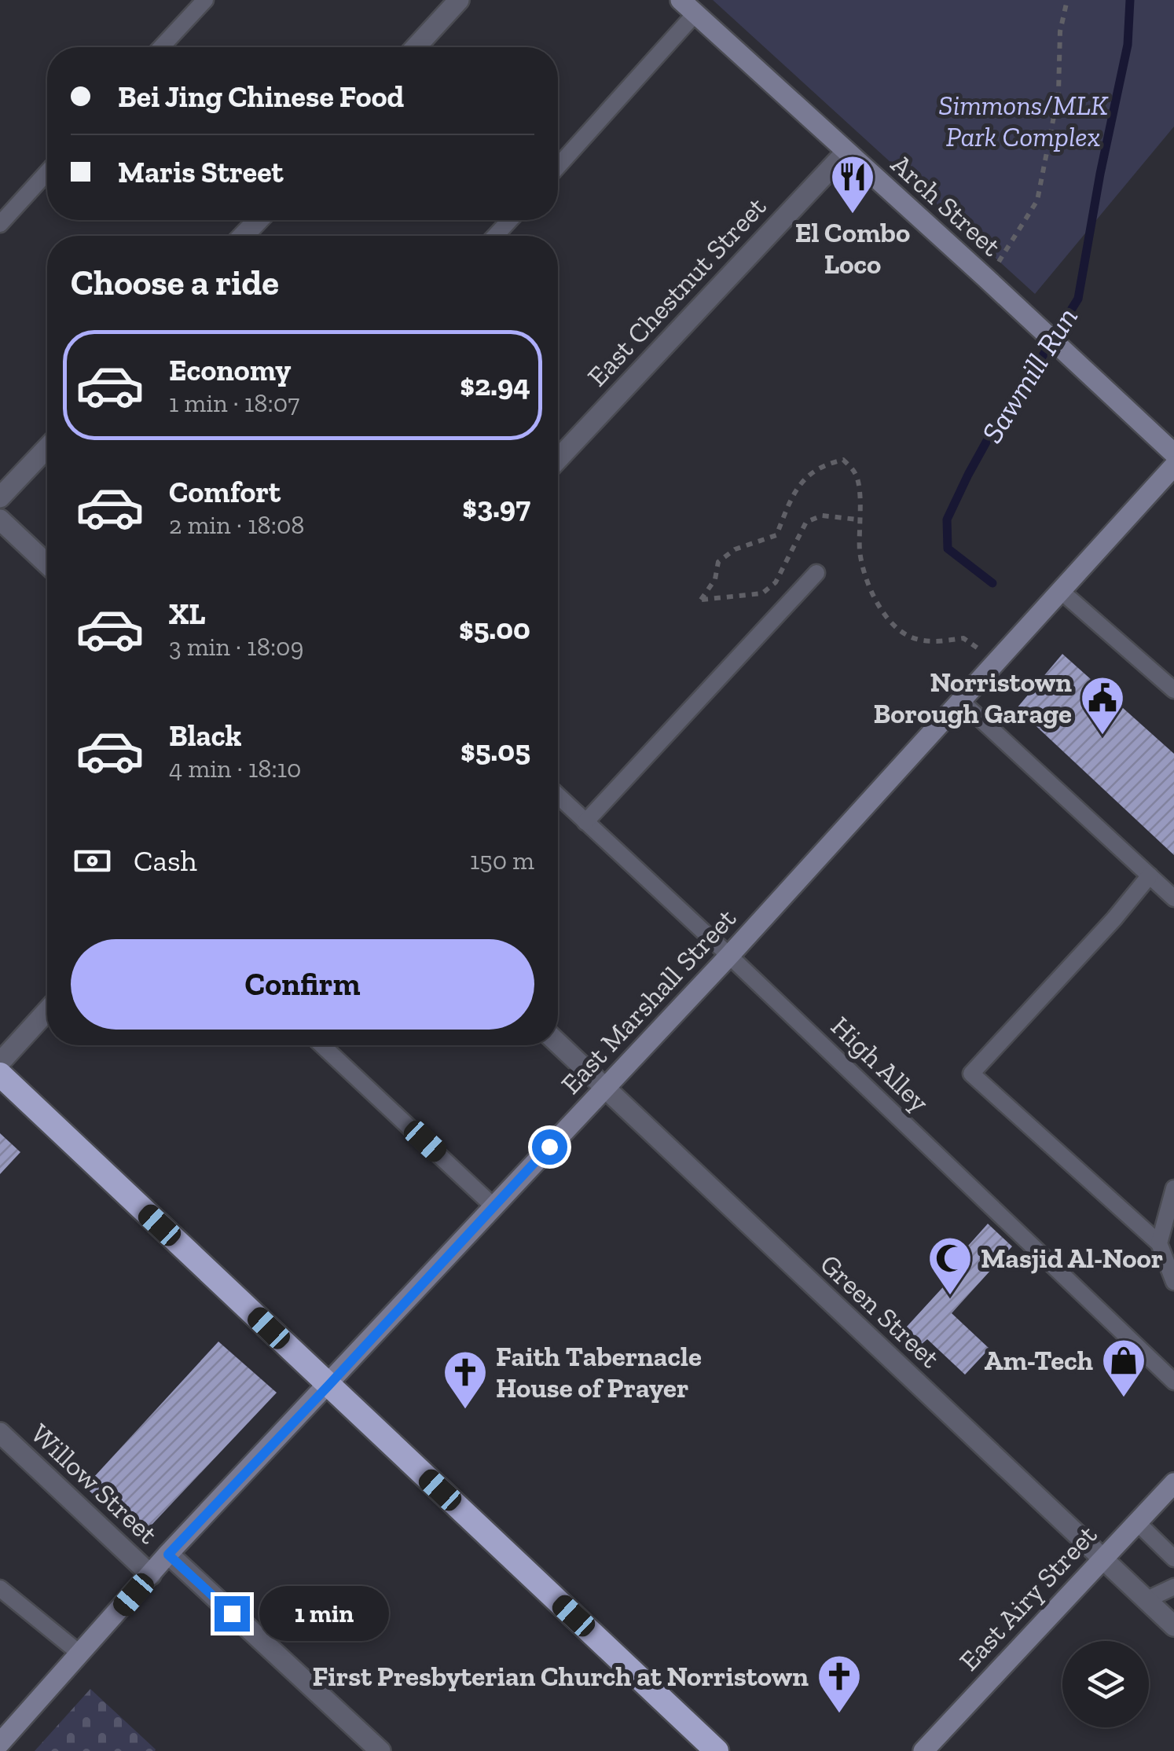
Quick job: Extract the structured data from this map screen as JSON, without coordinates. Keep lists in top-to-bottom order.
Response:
{
  "streets": {
    "street": [
      "Arch Street",
      "East Chestnut Street",
      "East Marshall Street",
      "Green Street",
      "Willow Street",
      "East Airy Street"
    ],
    "lane": ["High Alley"]
  },
  "crossings": [
    ["Arch Street", "East Chestnut Street"],
    ["East Marshall Street", "High Alley"],
    ["East Marshall Street", "Green Street"],
    ["East Marshall Street", "Willow Street"],
    ["Green Street", "East Airy Street"]
  ],
  "water": ["Sawmill Run"],
  "parks": ["Simmons/MLK Park Complex"],
  "places": {
    "restaurant": ["El Combo Loco"],
    "public building": ["Norristown Borough Garage"],
    "mosque": ["Masjid Al-Noor"],
    "shop": ["Am-Tech"],
    "church": ["Faith Tabernacle House of Prayer", "First Presbyterian Church at Norristown"]
  },
  "page": {
    "banner": ["Bei Jing Chinese Food", "Maris Street"],
    "heading": "Choose a ride",
    "list": [
      {
        "name": "Economy",
        "note": "1 min · 18:07",
        "value": "$2.94"
      },
      {
        "name": "Comfort",
        "note": "2 min · 18:08",
        "value": "$3.97"
      },
      {
        "name": "XL",
        "note": "3 min · 18:09",
        "value": "$5.00"
      },
      {
        "name": "Black",
        "note": "4 min · 18:10",
        "value": "$5.05"
      }
    ],
    "pay": ["Cash", "150 m"],
    "buttons": "Confirm",
    "bubble": "1 min"
  }
}
